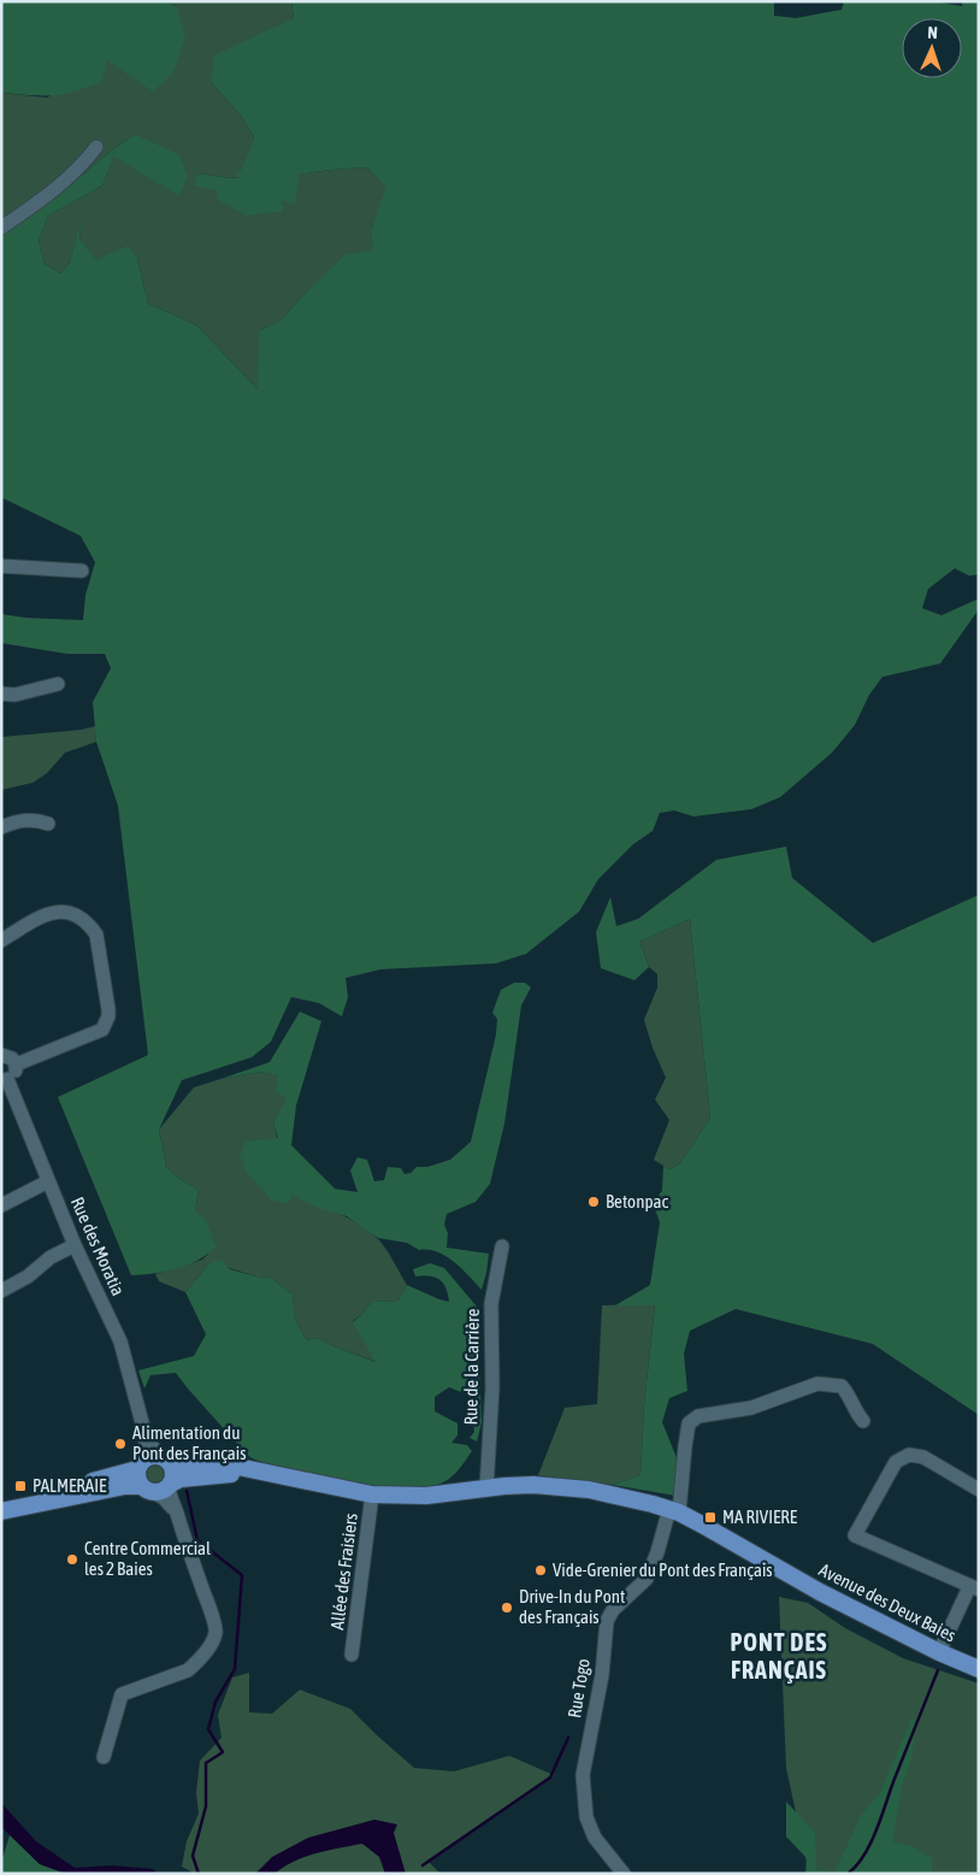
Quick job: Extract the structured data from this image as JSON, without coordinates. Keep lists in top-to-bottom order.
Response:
{
  "streets": {
    "main road": ["Avenue des Deux Baies"],
    "street": [
      "Rue des Moratia",
      "Rue de la Carrière",
      "Allée des Fraisiers",
      "Rue Togo"
    ]
  },
  "crossings": [
    ["Rue des Moratia", "Avenue des Deux Baies"],
    ["Rue de la Carrière", "Avenue des Deux Baies"],
    ["Allée des Fraisiers", "Avenue des Deux Baies"],
    ["Avenue des Deux Baies", "Rue Togo"]
  ],
  "districts": ["PONT DES FRANÇAIS"],
  "places": {
    "other": [
      "Betonpac",
      "Alimentation du Pont des Français",
      "Centre Commercial les 2 Baies",
      "Vide-Grenier du Pont des Français",
      "Drive-In du Pont des Français"
    ],
    "transit": ["PALMERAIE", "MA RIVIERE"]
  },
  "north": "top"
}
